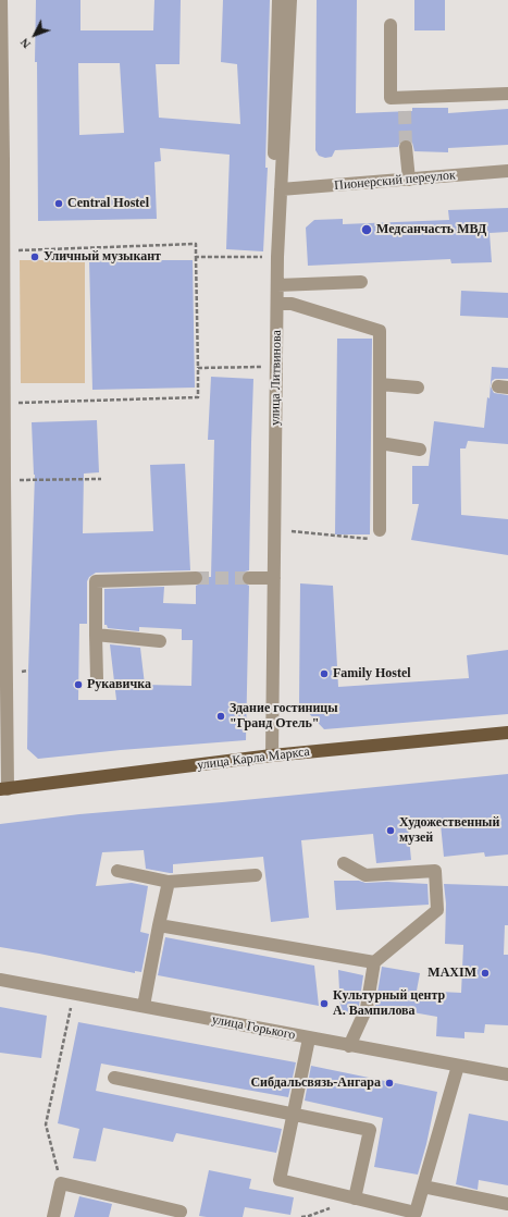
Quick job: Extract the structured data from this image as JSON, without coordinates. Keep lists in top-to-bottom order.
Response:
{
  "streets": {
    "main road": ["улица Карла Маркса"],
    "street": ["Пионерский переулок", "улица Литвинова", "улица Горького"]
  },
  "crossings": [
    ["Пионерский переулок", "улица Литвинова"],
    ["улица Литвинова", "улица Карла Маркса"]
  ],
  "places": [
    "Central Hostel",
    "Медсанчасть МВД",
    "Уличный музыкант",
    "Family Hostel",
    "Рукавичка",
    "Здание гостиницы \"Гранд Отель\"",
    "Художественный музей",
    "MAXIM",
    "Культурный центр А. Вампилова",
    "Сибдальсвязь-Ангара"
  ],
  "north": "bottom left"
}
